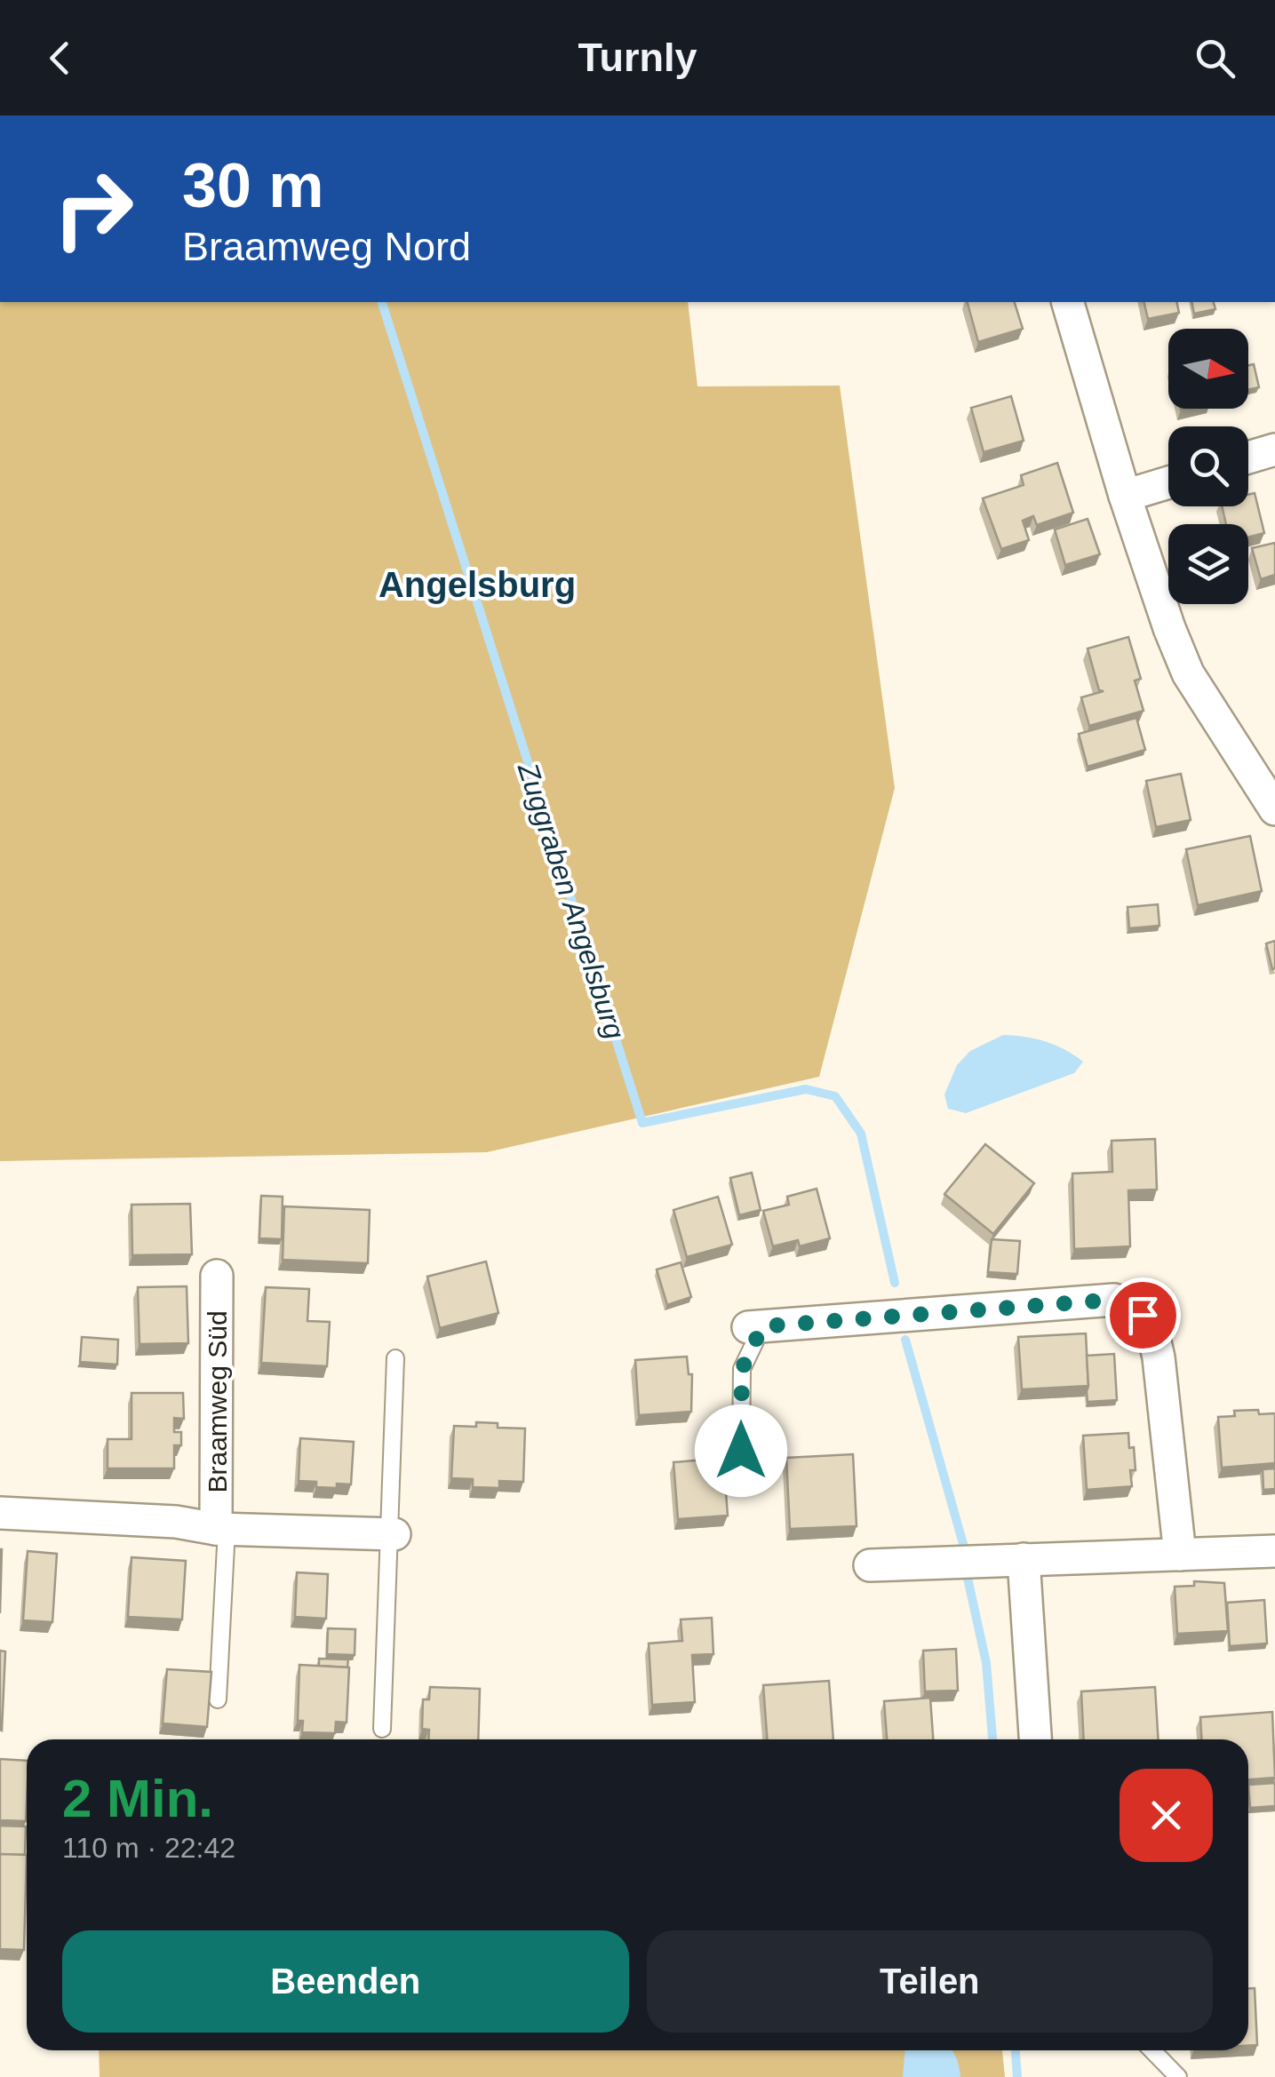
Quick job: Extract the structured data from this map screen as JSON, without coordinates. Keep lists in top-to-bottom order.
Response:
{
  "streets": {
    "street": ["Braamweg Süd"]
  },
  "districts": ["Angelsburg"],
  "water": ["Zuggraben Angelsburg"],
  "north": "right",
  "page": {
    "header": "Turnly",
    "turn": ["30 m", "Braamweg Nord"],
    "heading": ["2 Min.", "110 m · 22:42"],
    "buttons": ["Beenden", "Teilen"]
  }
}
